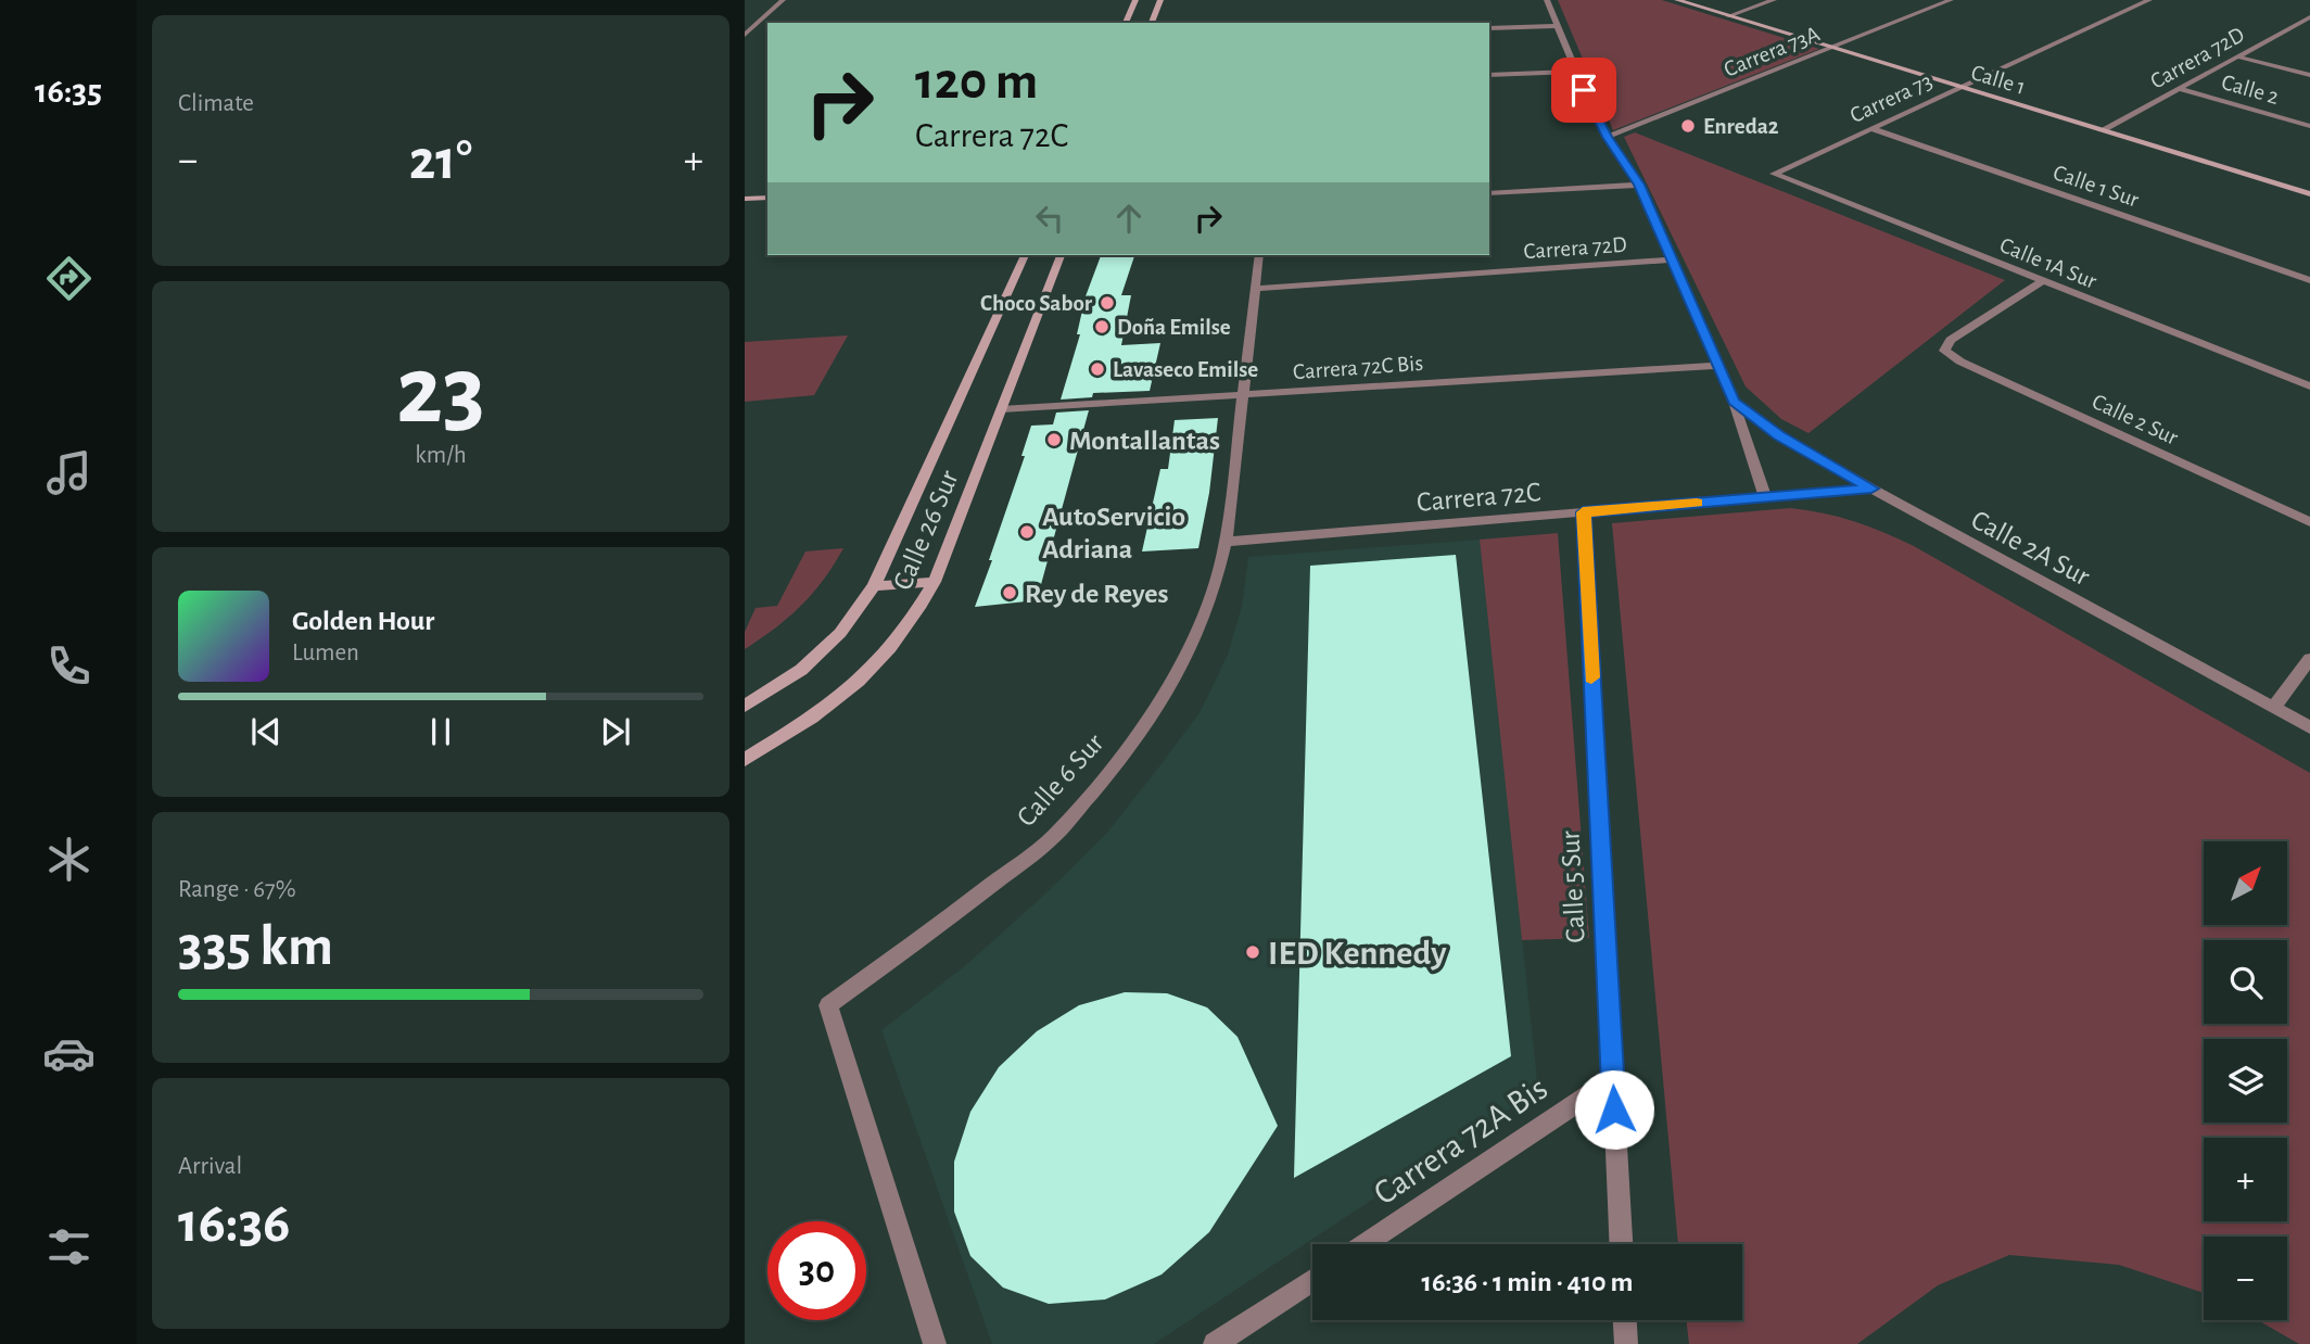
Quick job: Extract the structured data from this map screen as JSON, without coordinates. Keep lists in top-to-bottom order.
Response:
{
  "streets": {
    "main road": ["Calle 1", "Calle 26 Sur"],
    "street": [
      "Carrera 73A",
      "Carrera 72D",
      "Calle 2",
      "Carrera 73",
      "Calle 1 Sur",
      "Calle 1A Sur",
      "Carrera 72C Bis",
      "Calle 2 Sur",
      "Carrera 72C",
      "Calle 2A Sur",
      "Calle 6 Sur",
      "Calle 5 Sur",
      "Carrera 72A Bis"
    ]
  },
  "crossings": [
    ["Carrera 73A", "Calle 1"],
    ["Carrera 72D", "Calle 1"],
    ["Carrera 72D", "Calle 2"],
    ["Carrera 72D", "Calle 6 Sur"],
    ["Calle 1", "Carrera 73"],
    ["Carrera 73", "Calle 1 Sur"],
    ["Carrera 73", "Calle 1A Sur"],
    ["Calle 1A Sur", "Calle 2 Sur"],
    ["Carrera 72C Bis", "Calle 26 Sur"],
    ["Carrera 72C Bis", "Calle 6 Sur"],
    ["Carrera 72C", "Calle 2A Sur"],
    ["Carrera 72C", "Calle 6 Sur"],
    ["Carrera 72C", "Calle 5 Sur"],
    ["Calle 5 Sur", "Carrera 72A Bis"]
  ],
  "places": [
    "Enreda2",
    "Choco Sabor",
    "Doña Emilse",
    "Lavaseco Emilse",
    "Montallantas",
    "AutoServicio Adriana",
    "Rey de Reyes",
    "IED Kennedy"
  ],
  "north": "top right",
  "page": {
    "tabs": "16:35",
    "tile": [
      "Climate",
      ["23", "km/h"],
      ["Range · 67%", "335 km"],
      ["Arrival", "16:36"]
    ],
    "turn": ["120 m", "Carrera 72C"],
    "heat": ["−", "21°", "+"],
    "song": ["Golden Hour", "Lumen"],
    "map_buttons": ["+", "−"],
    "limit": "30",
    "trip": "16:36 · 1 min · 410 m"
  }
}
